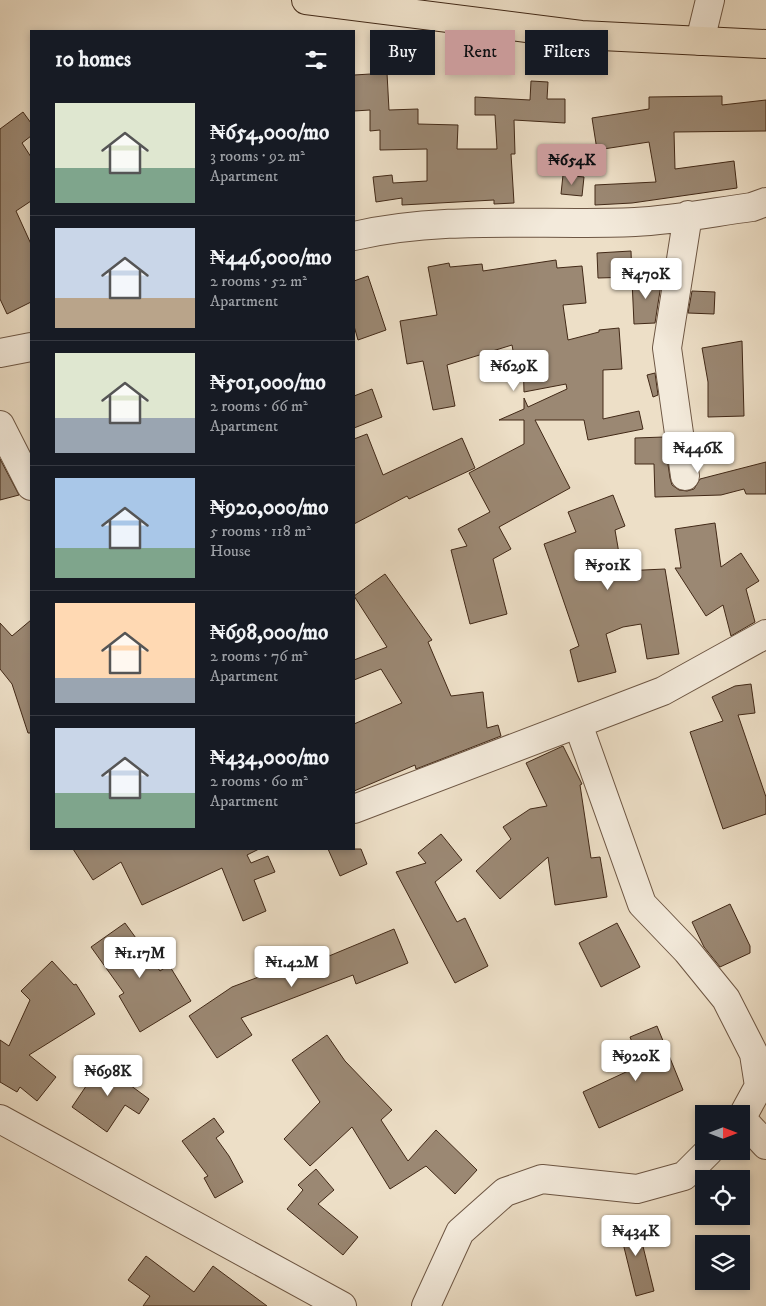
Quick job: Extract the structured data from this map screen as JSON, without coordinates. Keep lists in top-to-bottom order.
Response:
{
  "north": "right",
  "page": {
    "chip": ["Buy", "Rent", "Filters"],
    "heading": "10 homes",
    "list": [
      {
        "name": "₦654,000/mo",
        "note": "3 rooms · 92 m² · Apartment"
      },
      {
        "name": "₦446,000/mo",
        "note": "2 rooms · 52 m² · Apartment"
      },
      {
        "name": "₦501,000/mo",
        "note": "2 rooms · 66 m² · Apartment"
      },
      {
        "name": "₦920,000/mo",
        "note": "5 rooms · 118 m² · House"
      },
      {
        "name": "₦698,000/mo",
        "note": "2 rooms · 76 m² · Apartment"
      },
      {
        "name": "₦434,000/mo",
        "note": "2 rooms · 60 m² · Apartment"
      }
    ],
    "price": [
      "₦654K",
      "₦470K",
      "₦629K",
      "₦446K",
      "₦501K",
      "₦1.17M",
      "₦1.42M",
      "₦920K",
      "₦698K",
      "₦434K"
    ]
  }
}
